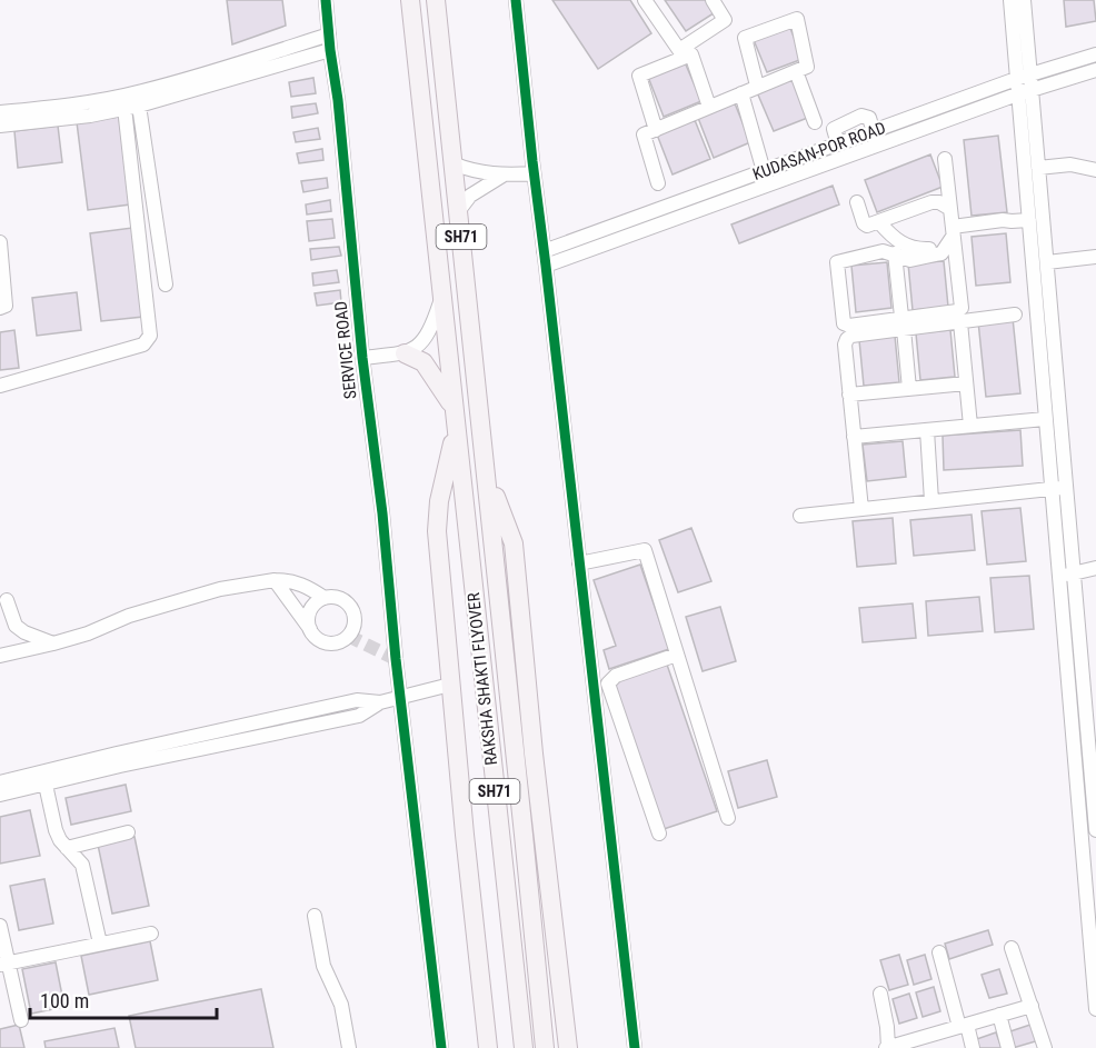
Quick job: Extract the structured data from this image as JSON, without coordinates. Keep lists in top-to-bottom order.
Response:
{
  "streets": {
    "main road": ["SH71", "RAKSHA SHAKTI FLYOVER"],
    "street": ["KUDASAN-POR ROAD", "SERVICE ROAD"]
  },
  "crossings": [
    ["SH71", "RAKSHA SHAKTI FLYOVER"]
  ],
  "scale_bar": "100 m"
}
